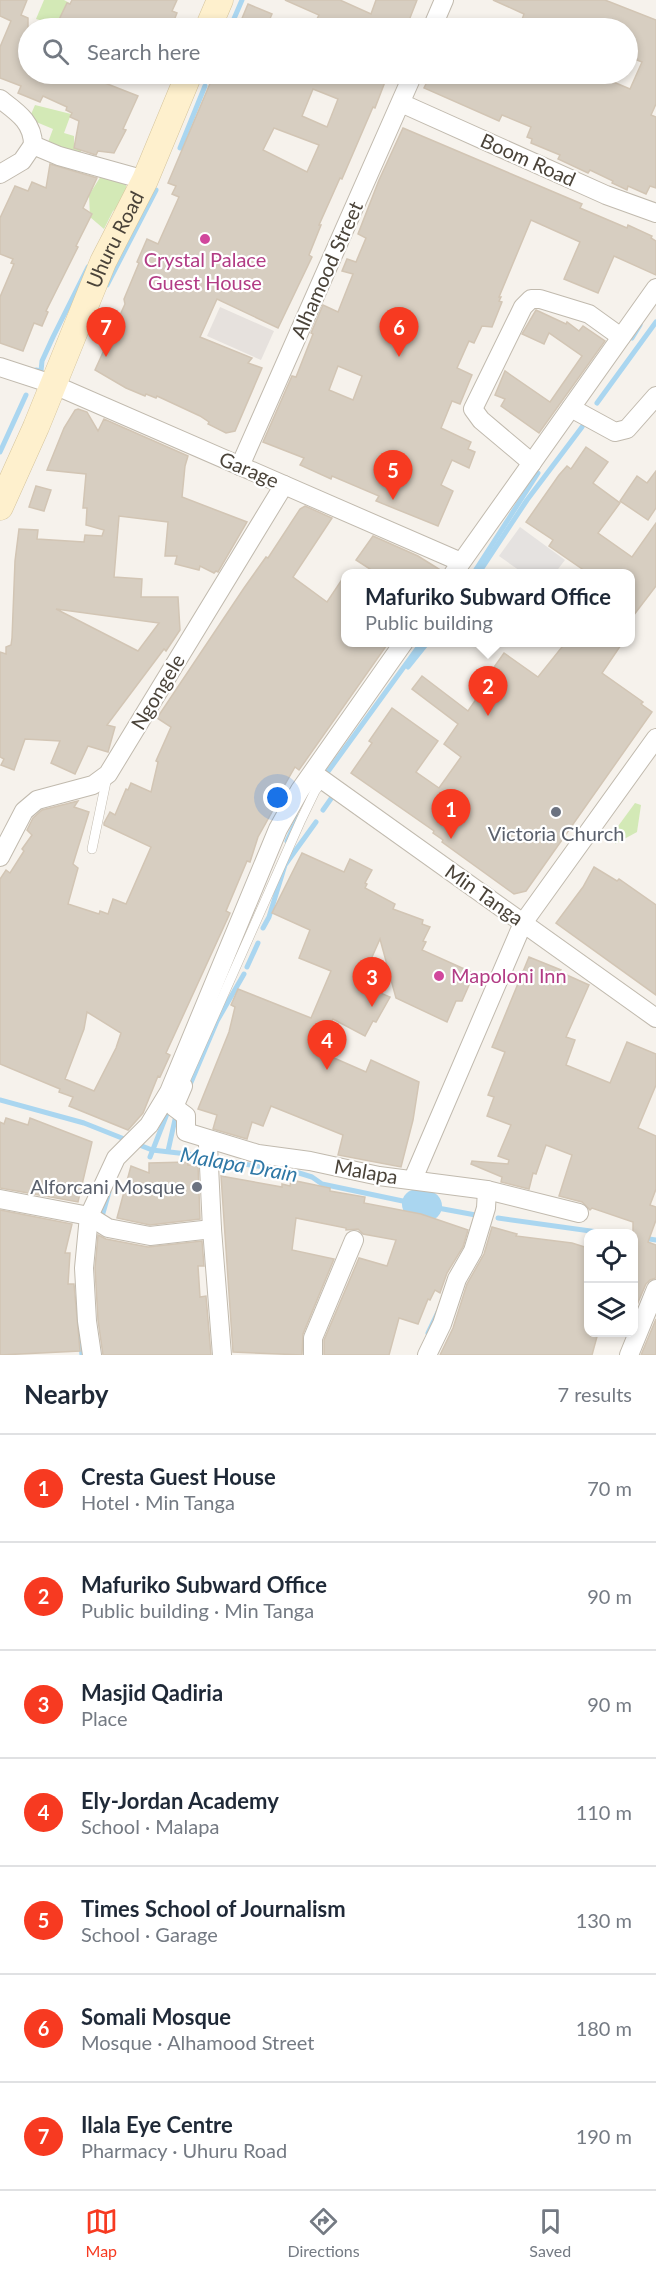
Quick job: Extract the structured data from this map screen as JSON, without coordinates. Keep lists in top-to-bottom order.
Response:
{
  "streets": {
    "main road": ["Uhuru Road"],
    "street": [
      "Boom Road",
      "Alhamood Street",
      "Garage",
      "Ngongele",
      "Min Tanga",
      "Malapa"
    ]
  },
  "crossings": [
    ["Boom Road", "Alhamood Street"],
    ["Uhuru Road", "Garage"],
    ["Alhamood Street", "Garage"],
    ["Garage", "Ngongele"]
  ],
  "water": ["Malapa Drain"],
  "places": [
    "Crystal Palace Guest House",
    "Victoria Church",
    "Mapoloni Inn",
    "Alforcani Mosque"
  ],
  "page": {
    "search": "Search here",
    "pins": [
      "6",
      "7",
      "5",
      "2",
      "1",
      "3",
      "4"
    ],
    "popup": ["Mafuriko Subward Office", "Public building"],
    "heading": ["Nearby", "7 results"],
    "list": [
      {
        "mark": "1",
        "name": "Cresta Guest House",
        "note": "Hotel · Min Tanga",
        "value": "70 m"
      },
      {
        "mark": "2",
        "name": "Mafuriko Subward Office",
        "note": "Public building · Min Tanga",
        "value": "90 m"
      },
      {
        "mark": "3",
        "name": "Masjid Qadiria",
        "note": "Place",
        "value": "90 m"
      },
      {
        "mark": "4",
        "name": "Ely-Jordan Academy",
        "note": "School · Malapa",
        "value": "110 m"
      },
      {
        "mark": "5",
        "name": "Times School of Journalism",
        "note": "School · Garage",
        "value": "130 m"
      },
      {
        "mark": "6",
        "name": "Somali Mosque",
        "note": "Mosque · Alhamood Street",
        "value": "180 m"
      },
      {
        "mark": "7",
        "name": "Ilala Eye Centre",
        "note": "Pharmacy · Uhuru Road",
        "value": "190 m"
      }
    ],
    "nav": ["Map", "Directions", "Saved"]
  }
}
